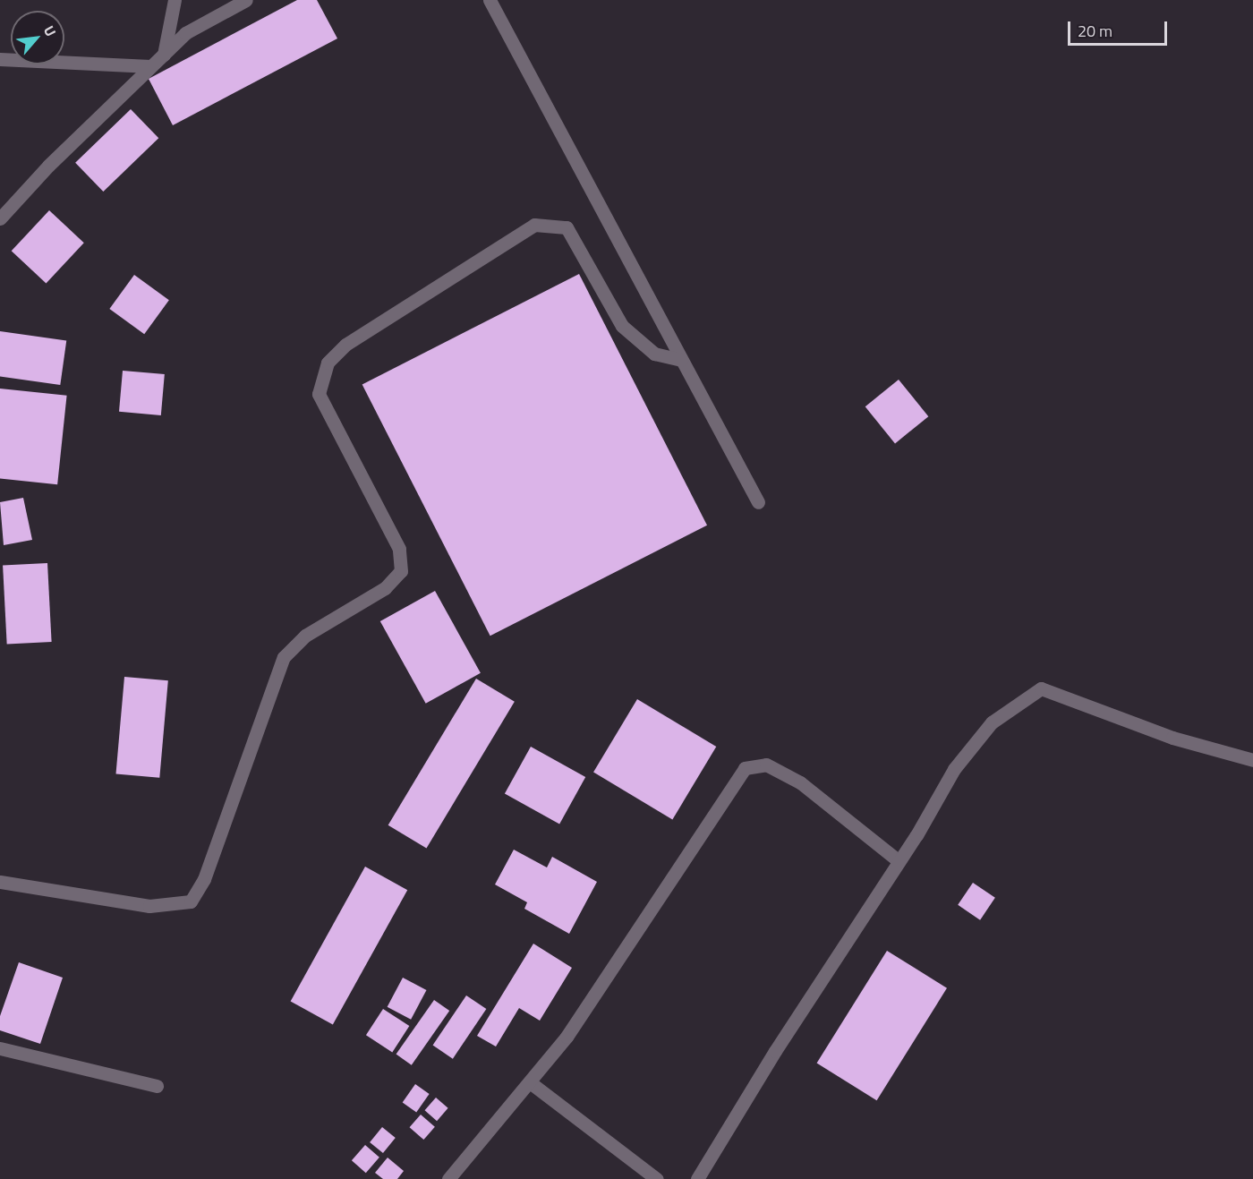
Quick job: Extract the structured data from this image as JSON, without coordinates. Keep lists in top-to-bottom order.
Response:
{
  "scale_bar": "20 m",
  "north": "top right"
}
